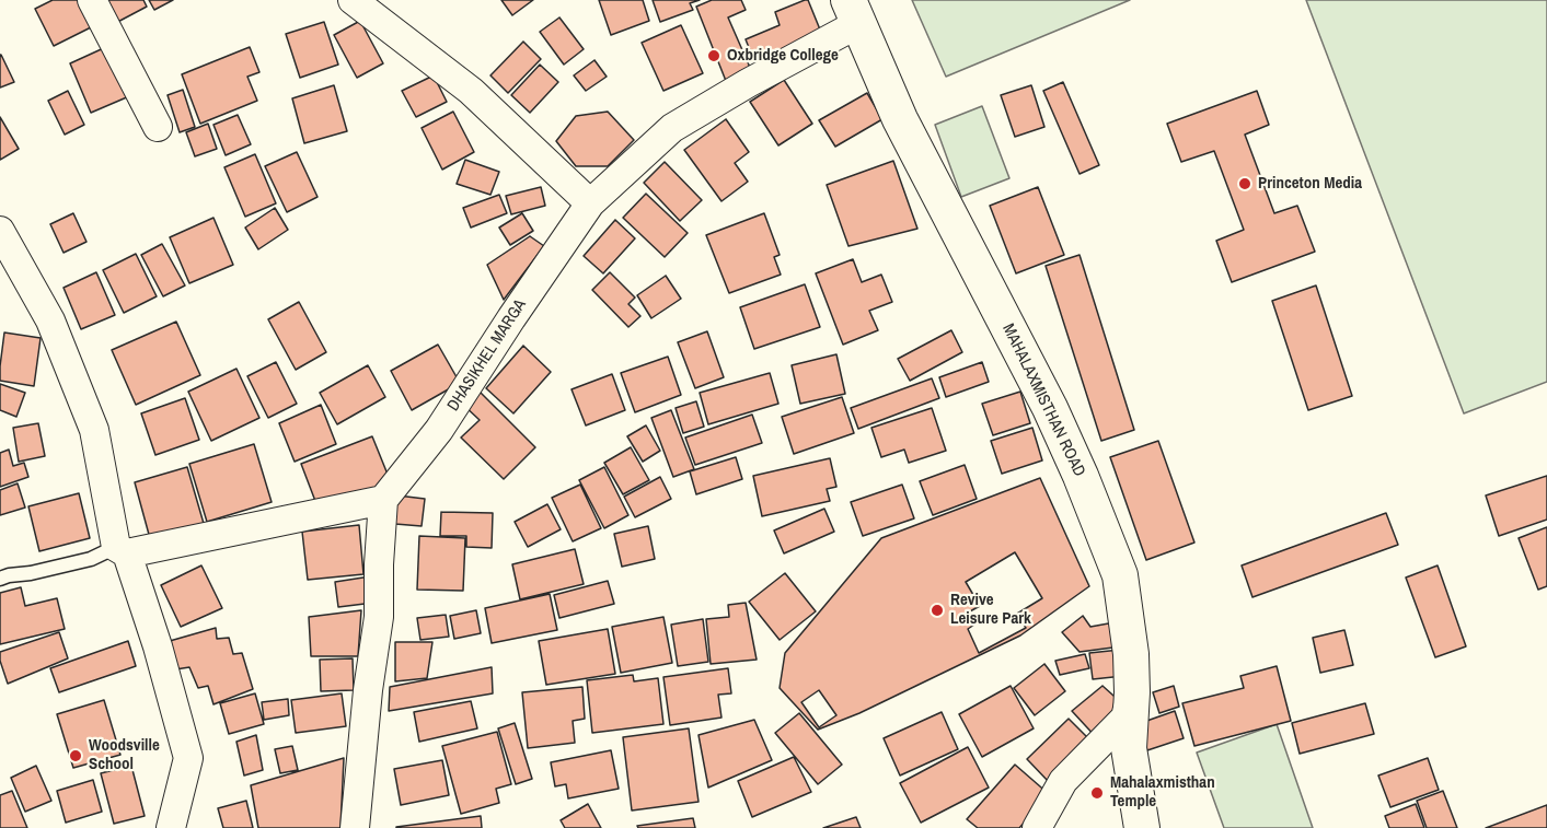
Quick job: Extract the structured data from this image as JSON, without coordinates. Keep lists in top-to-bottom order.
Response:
{
  "streets": {
    "street": ["DHASIKHEL MARGA", "MAHALAXMISTHAN ROAD"]
  },
  "crossings": [
    ["DHASIKHEL MARGA", "MAHALAXMISTHAN ROAD"]
  ],
  "places": [
    "Oxbridge College",
    "Princeton Media",
    "Revive Leisure Park",
    "Woodsville School",
    "Mahalaxmisthan Temple"
  ]
}
